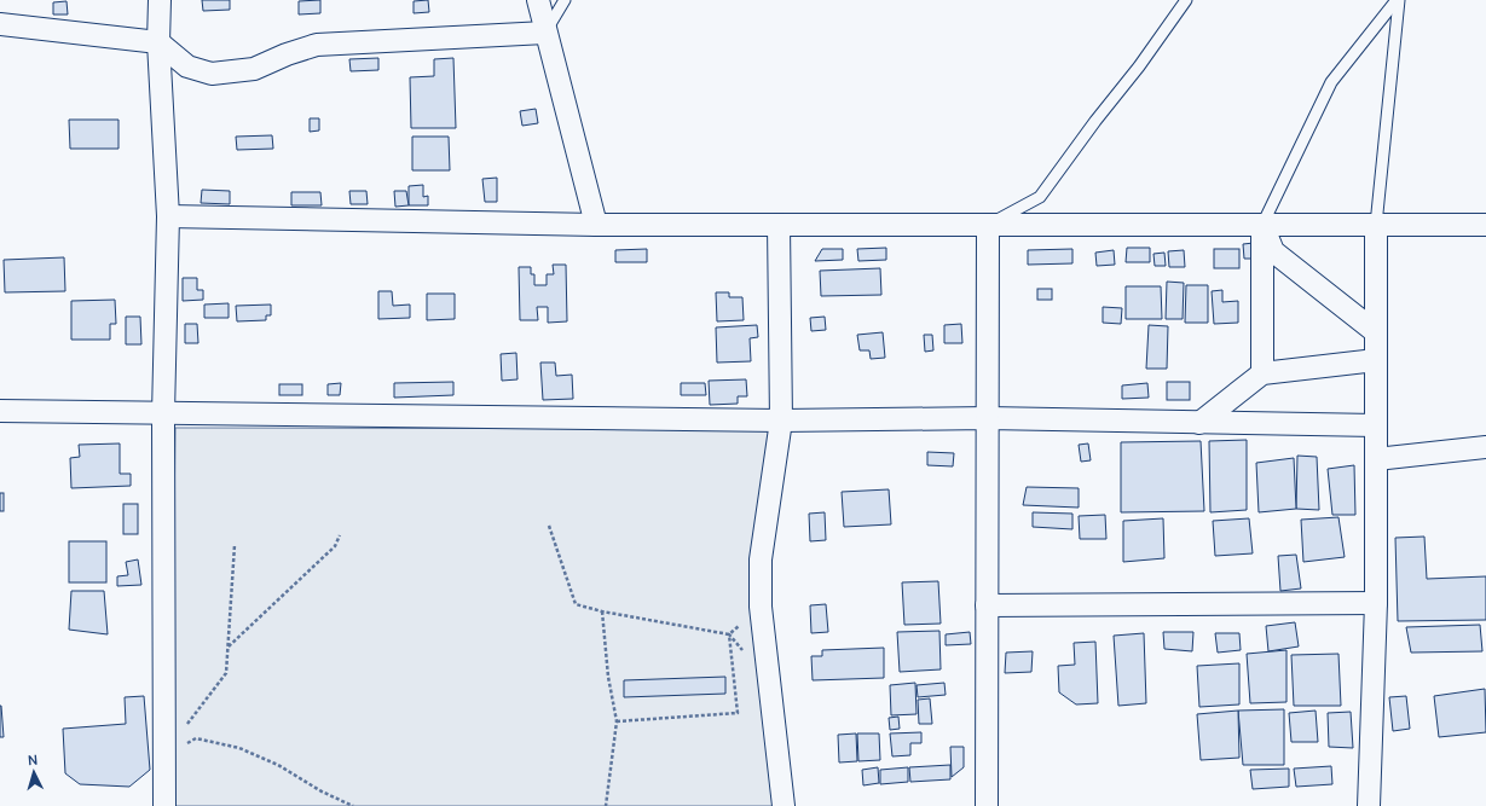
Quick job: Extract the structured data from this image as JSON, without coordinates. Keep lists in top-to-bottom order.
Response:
{
  "north": "top"
}
